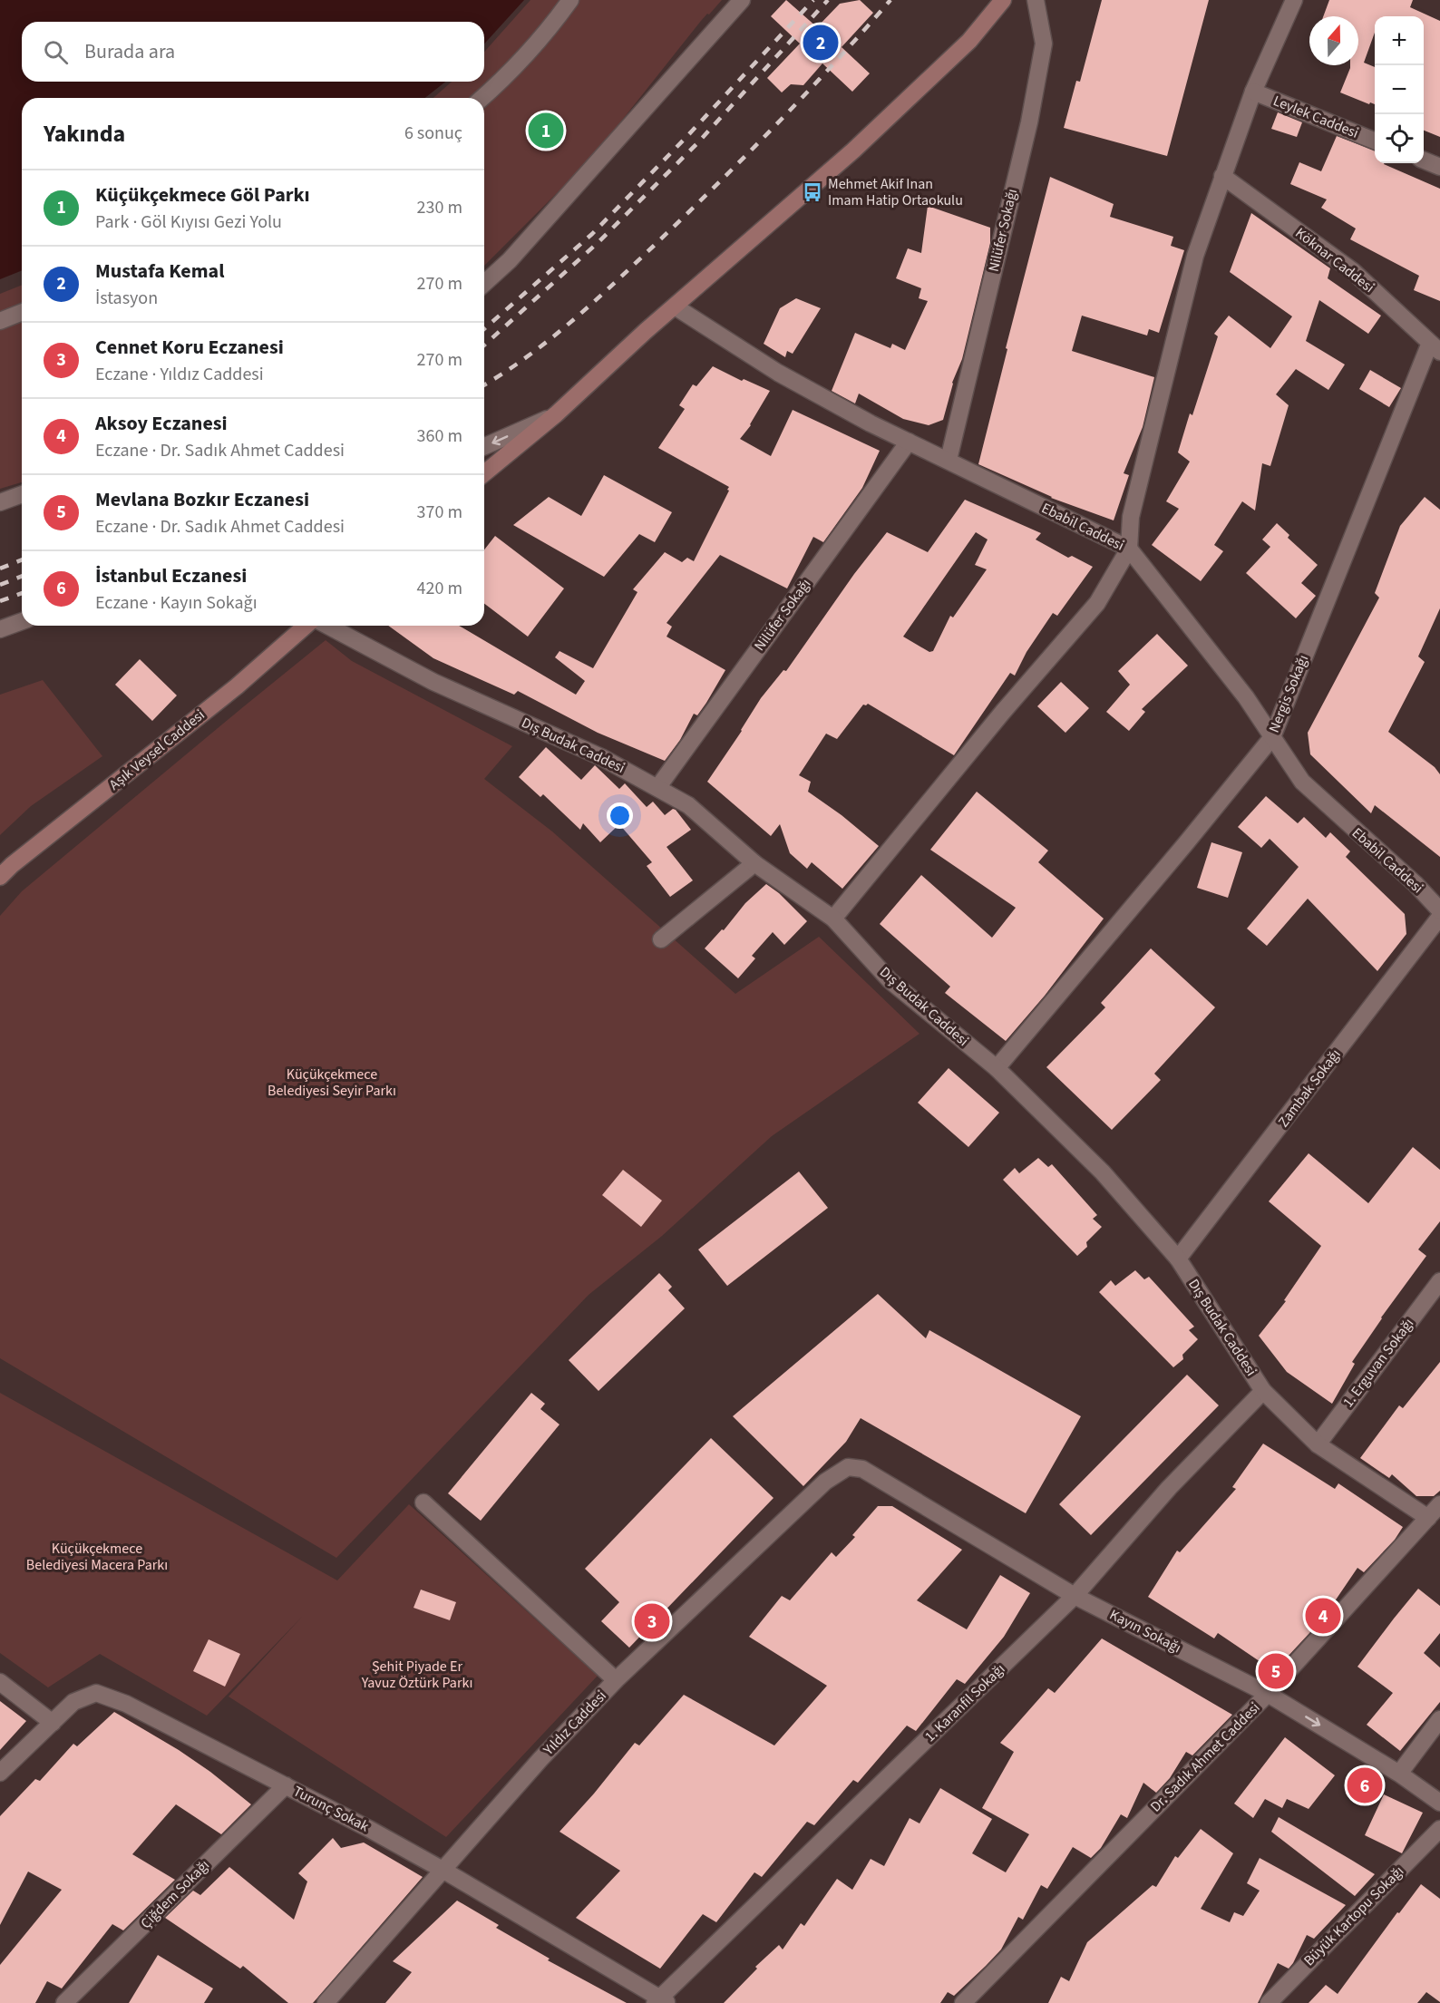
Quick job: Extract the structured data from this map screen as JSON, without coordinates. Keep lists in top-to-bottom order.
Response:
{
  "streets": {
    "main road": ["Aşık Veysel Caddesi"],
    "street": [
      "Leylek Caddesi",
      "Nilüfer Sokağı",
      "Köknar Caddesi",
      "Ebabil Caddesi",
      "Nergis Sokağı",
      "Dış Budak Caddesi",
      "Zambak Sokağı",
      "1. Erguvan Sokağı",
      "Kayın Sokağı",
      "1. Karanfil Sokağı",
      "Yıldız Caddesi",
      "Dr. Sadık Ahmet Caddesi",
      "Turunç Sokak",
      "Çiğdem Sokağı",
      "Büyük Kartopu Sokağı"
    ]
  },
  "crossings": [
    ["Nilüfer Sokağı", "Ebabil Caddesi"],
    ["Nilüfer Sokağı", "Dış Budak Caddesi"],
    ["Köknar Caddesi", "Nergis Sokağı"],
    ["Ebabil Caddesi", "Nergis Sokağı"],
    ["Nergis Sokağı", "Dış Budak Caddesi"],
    ["Dış Budak Caddesi", "Zambak Sokağı"],
    ["Dış Budak Caddesi", "1. Erguvan Sokağı"],
    ["Dış Budak Caddesi", "1. Karanfil Sokağı"],
    ["Dış Budak Caddesi", "Dr. Sadık Ahmet Caddesi"],
    ["Kayın Sokağı", "1. Karanfil Sokağı"],
    ["Kayın Sokağı", "Yıldız Caddesi"],
    ["Kayın Sokağı", "Dr. Sadık Ahmet Caddesi"],
    ["1. Karanfil Sokağı", "Turunç Sokak"],
    ["Yıldız Caddesi", "Turunç Sokak"],
    ["Turunç Sokak", "Çiğdem Sokağı"]
  ],
  "parks": ["Küçükçekmece Belediyesi Seyir Parkı", "Küçükçekmece Belediyesi Macera Parkı", "Şehit Piyade Er Yavuz Öztürk Parkı"],
  "places": {
    "bus stop": ["Mehmet Akif Inan Imam Hatip Ortaokulu"]
  },
  "north": "top",
  "page": {
    "map_buttons": ["+", "−"],
    "search": "Burada ara",
    "pins": [
      "2",
      "1",
      "4",
      "3",
      "5",
      "6"
    ],
    "heading": ["Yakında", "6 sonuç"],
    "list": [
      {
        "mark": "1",
        "name": "Küçükçekmece Göl Parkı",
        "note": "Park · Göl Kıyısı Gezi Yolu",
        "value": "230 m"
      },
      {
        "mark": "2",
        "name": "Mustafa Kemal",
        "note": "İstasyon",
        "value": "270 m"
      },
      {
        "mark": "3",
        "name": "Cennet Koru Eczanesi",
        "note": "Eczane · Yıldız Caddesi",
        "value": "270 m"
      },
      {
        "mark": "4",
        "name": "Aksoy Eczanesi",
        "note": "Eczane · Dr. Sadık Ahmet Caddesi",
        "value": "360 m"
      },
      {
        "mark": "5",
        "name": "Mevlana Bozkır Eczanesi",
        "note": "Eczane · Dr. Sadık Ahmet Caddesi",
        "value": "370 m"
      },
      {
        "mark": "6",
        "name": "İstanbul Eczanesi",
        "note": "Eczane · Kayın Sokağı",
        "value": "420 m"
      }
    ]
  }
}
